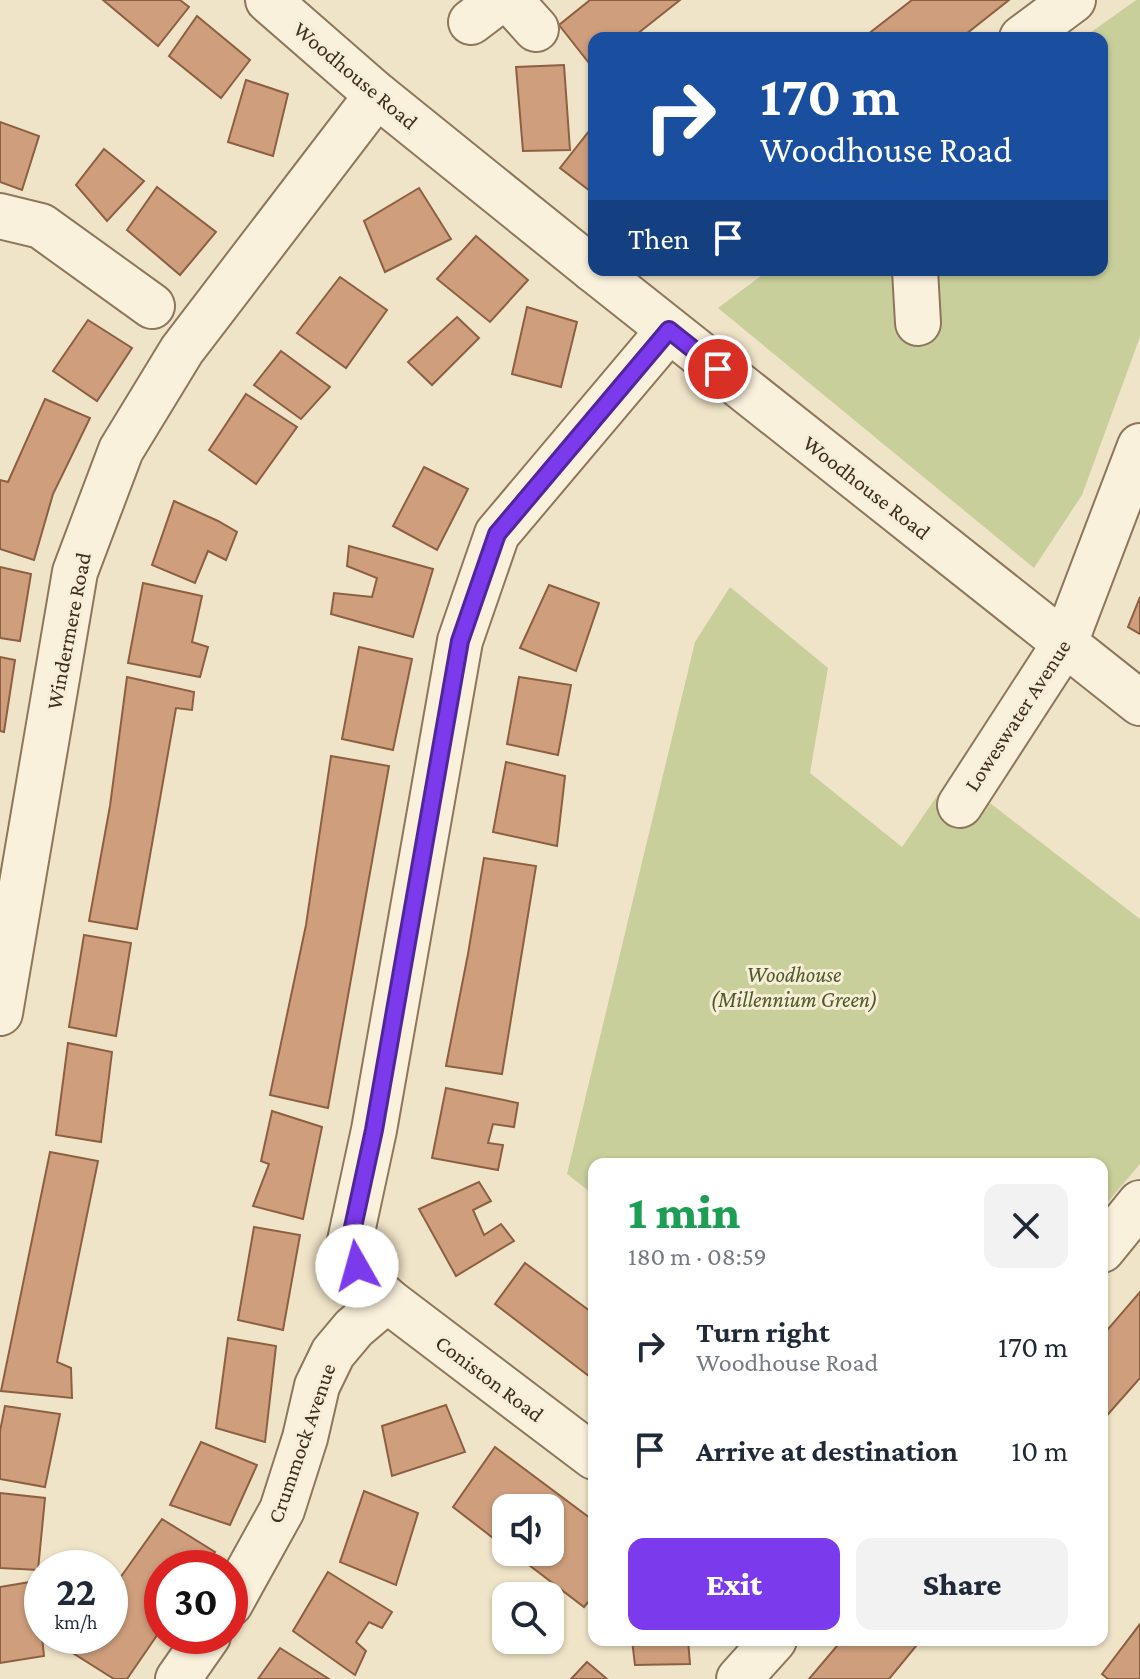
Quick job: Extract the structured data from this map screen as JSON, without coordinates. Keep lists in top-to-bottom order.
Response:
{
  "streets": {
    "street": [
      "Woodhouse Road",
      "Windermere Road",
      "Loweswater Avenue",
      "Coniston Road",
      "Crummock Avenue"
    ]
  },
  "crossings": [
    ["Woodhouse Road", "Windermere Road"],
    ["Woodhouse Road", "Loweswater Avenue"],
    ["Coniston Road", "Crummock Avenue"]
  ],
  "parks": ["Woodhouse (Millennium Green)"],
  "page": {
    "turn": ["170 m", "Woodhouse Road"],
    "then": "Then",
    "heading": ["1 min", "180 m · 08:59"],
    "list": [
      {
        "name": "Turn right",
        "note": "Woodhouse Road",
        "value": "170 m"
      },
      {
        "name": "Arrive at destination",
        "value": "10 m"
      }
    ],
    "buttons": ["Exit", "Share"],
    "speed": "22 km/h",
    "limit": "30"
  }
}
